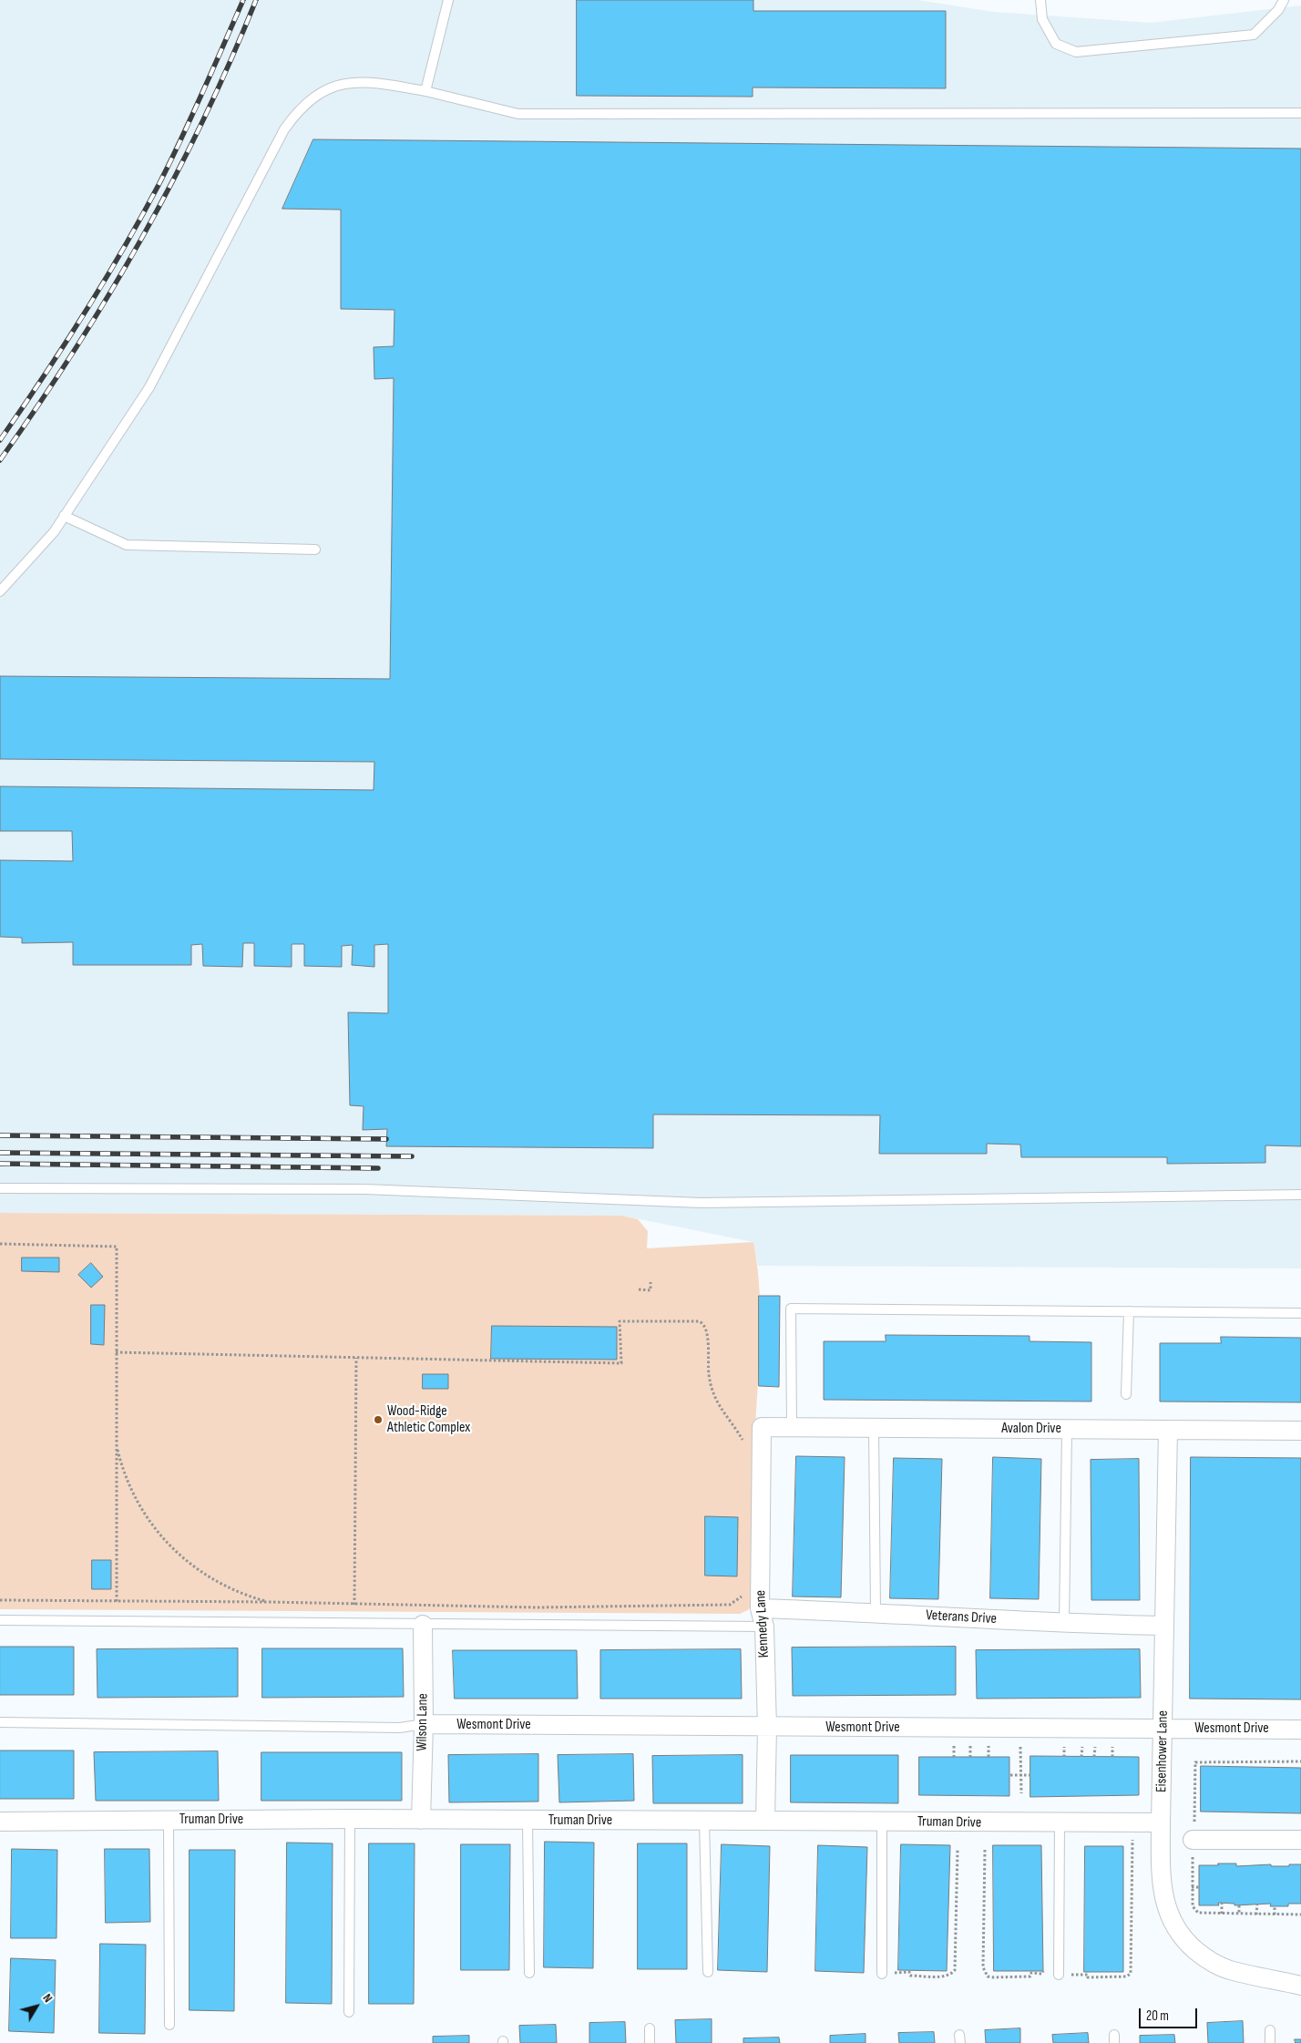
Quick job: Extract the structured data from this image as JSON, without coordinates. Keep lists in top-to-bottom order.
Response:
{
  "streets": {
    "street": [
      "Avalon Drive",
      "Veterans Drive",
      "Kennedy Lane",
      "Wilson Lane",
      "Wesmont Drive",
      "Eisenhower Lane",
      "Truman Drive"
    ]
  },
  "crossings": [
    ["Avalon Drive", "Kennedy Lane"],
    ["Avalon Drive", "Eisenhower Lane"],
    ["Veterans Drive", "Kennedy Lane"],
    ["Veterans Drive", "Eisenhower Lane"],
    ["Kennedy Lane", "Wesmont Drive"],
    ["Kennedy Lane", "Truman Drive"],
    ["Wilson Lane", "Wesmont Drive"],
    ["Wilson Lane", "Truman Drive"],
    ["Wesmont Drive", "Eisenhower Lane"],
    ["Eisenhower Lane", "Truman Drive"]
  ],
  "places": ["Wood-Ridge Athletic Complex"],
  "scale_bar": "20 m",
  "north": "top right"
}
